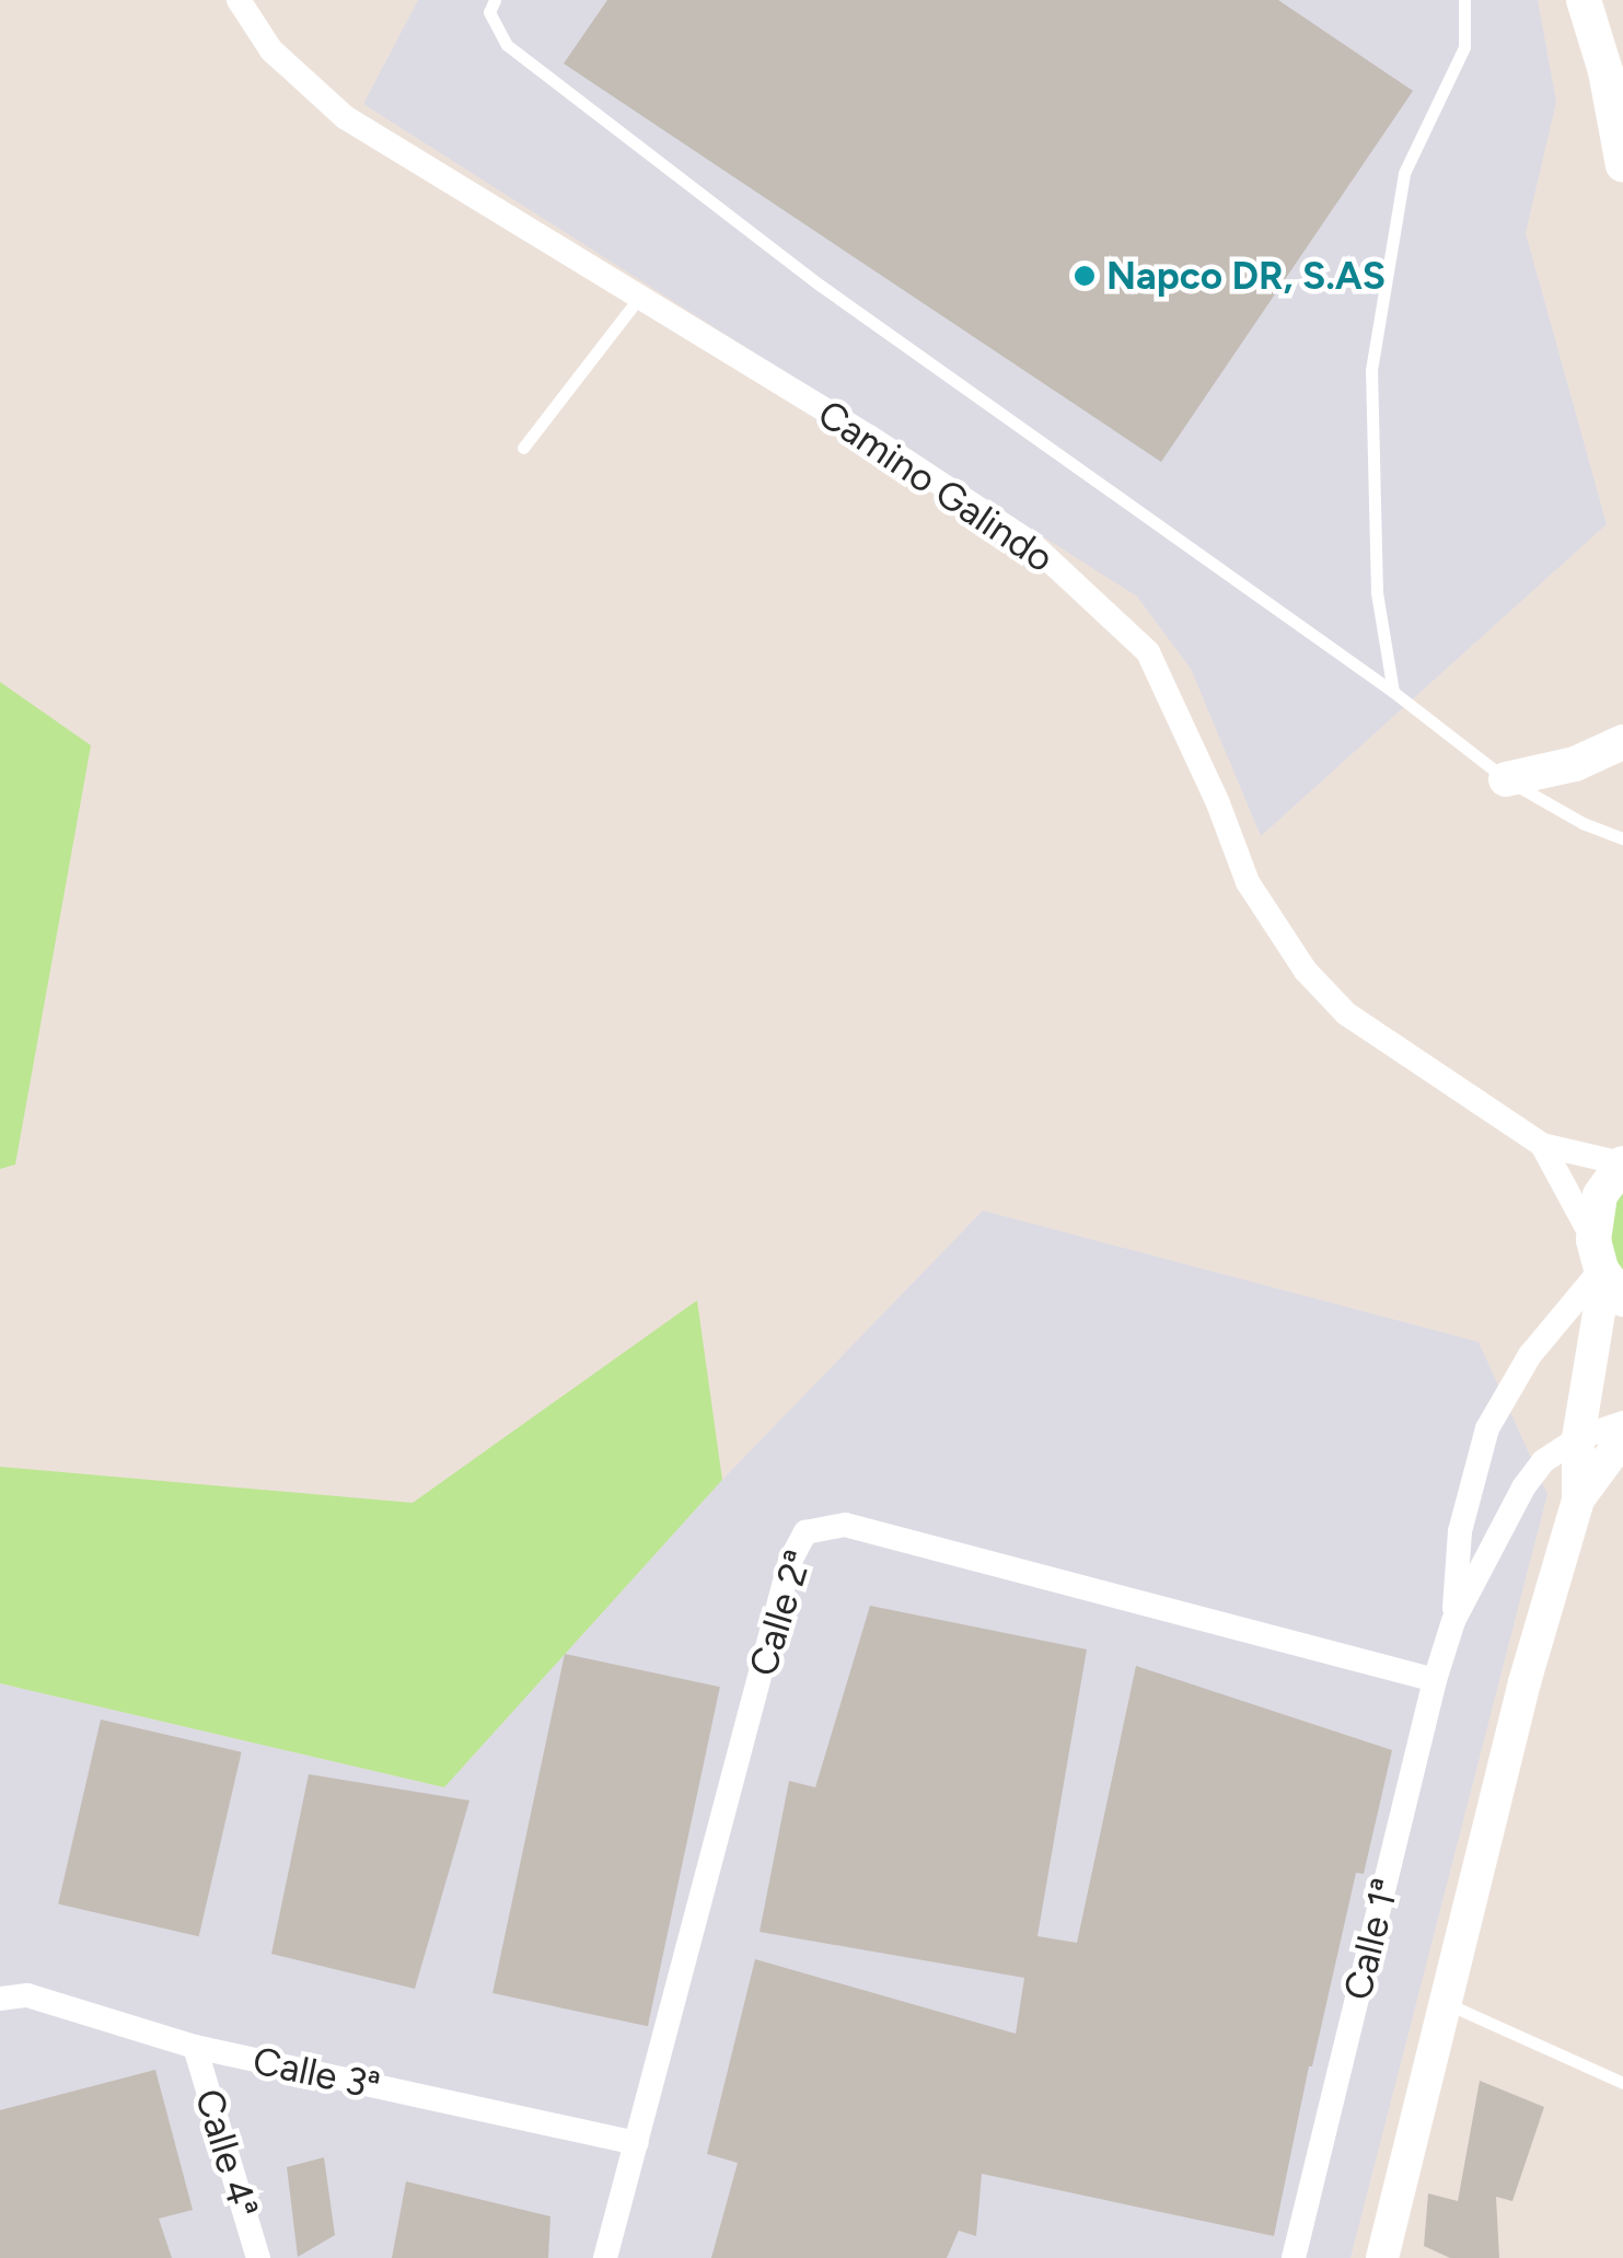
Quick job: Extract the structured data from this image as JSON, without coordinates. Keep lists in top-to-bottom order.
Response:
{
  "streets": {
    "street": [
      "Camino Galindo",
      "Calle 2ª",
      "Calle 1ª",
      "Calle 3ª",
      "Calle 4ª"
    ]
  },
  "crossings": [
    ["Camino Galindo", "Calle 1ª"],
    ["Calle 2ª", "Calle 1ª"],
    ["Calle 2ª", "Calle 3ª"],
    ["Calle 3ª", "Calle 4ª"]
  ],
  "places": ["Napco DR, S.AS"]
}
